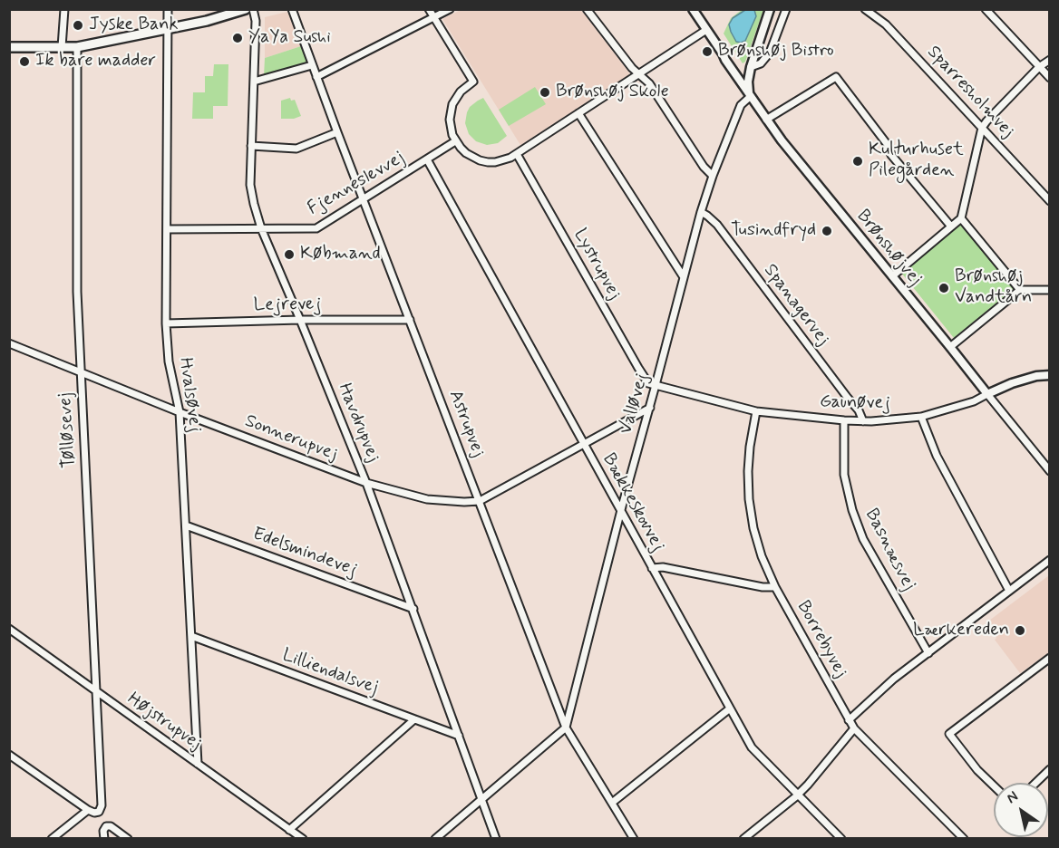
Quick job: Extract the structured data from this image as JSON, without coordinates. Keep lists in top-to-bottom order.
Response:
{
  "streets": {
    "street": [
      "Sparresholmvej",
      "Fjenneslevvej",
      "Brønshøjvej",
      "Lystrupvej",
      "Lejrevej",
      "Spanagervej",
      "Hvalsøvej",
      "Gaunøvej",
      "Valløvej",
      "Havdrupvej",
      "Astrupvej",
      "Tølløsevej",
      "Sonnerupvej",
      "Bækkeskovvej",
      "Basnæsvej",
      "Edelsmindevej",
      "Borrebyvej",
      "Lilliendalsvej",
      "Højstrupvej"
    ]
  },
  "crossings": [
    ["Fjenneslevvej", "Hvalsøvej"],
    ["Fjenneslevvej", "Havdrupvej"],
    ["Fjenneslevvej", "Astrupvej"],
    ["Fjenneslevvej", "Bækkeskovvej"],
    ["Brønshøjvej", "Gaunøvej"],
    ["Brønshøjvej", "Valløvej"],
    ["Lystrupvej", "Gaunøvej"],
    ["Lystrupvej", "Valløvej"],
    ["Lejrevej", "Hvalsøvej"],
    ["Lejrevej", "Havdrupvej"],
    ["Lejrevej", "Astrupvej"],
    ["Spanagervej", "Gaunøvej"],
    ["Spanagervej", "Valløvej"],
    ["Hvalsøvej", "Sonnerupvej"],
    ["Hvalsøvej", "Edelsmindevej"],
    ["Hvalsøvej", "Lilliendalsvej"],
    ["Hvalsøvej", "Højstrupvej"],
    ["Gaunøvej", "Valløvej"],
    ["Gaunøvej", "Basnæsvej"],
    ["Gaunøvej", "Borrebyvej"],
    ["Valløvej", "Astrupvej"],
    ["Valløvej", "Sonnerupvej"],
    ["Valløvej", "Bækkeskovvej"],
    ["Havdrupvej", "Sonnerupvej"],
    ["Havdrupvej", "Edelsmindevej"],
    ["Havdrupvej", "Lilliendalsvej"],
    ["Astrupvej", "Sonnerupvej"],
    ["Tølløsevej", "Sonnerupvej"],
    ["Tølløsevej", "Højstrupvej"],
    ["Sonnerupvej", "Bækkeskovvej"]
  ],
  "places": [
    "Jyske Bank",
    "YaYa Sushi",
    "Brønshøj Bistro",
    "Ik bare madder",
    "Brønshøj Skole",
    "Kulturhuset Pilegården",
    "Tusindfryd",
    "Købmand",
    "Brønshøj Vandtårn",
    "Lærkereden"
  ],
  "north": "top left"
}
